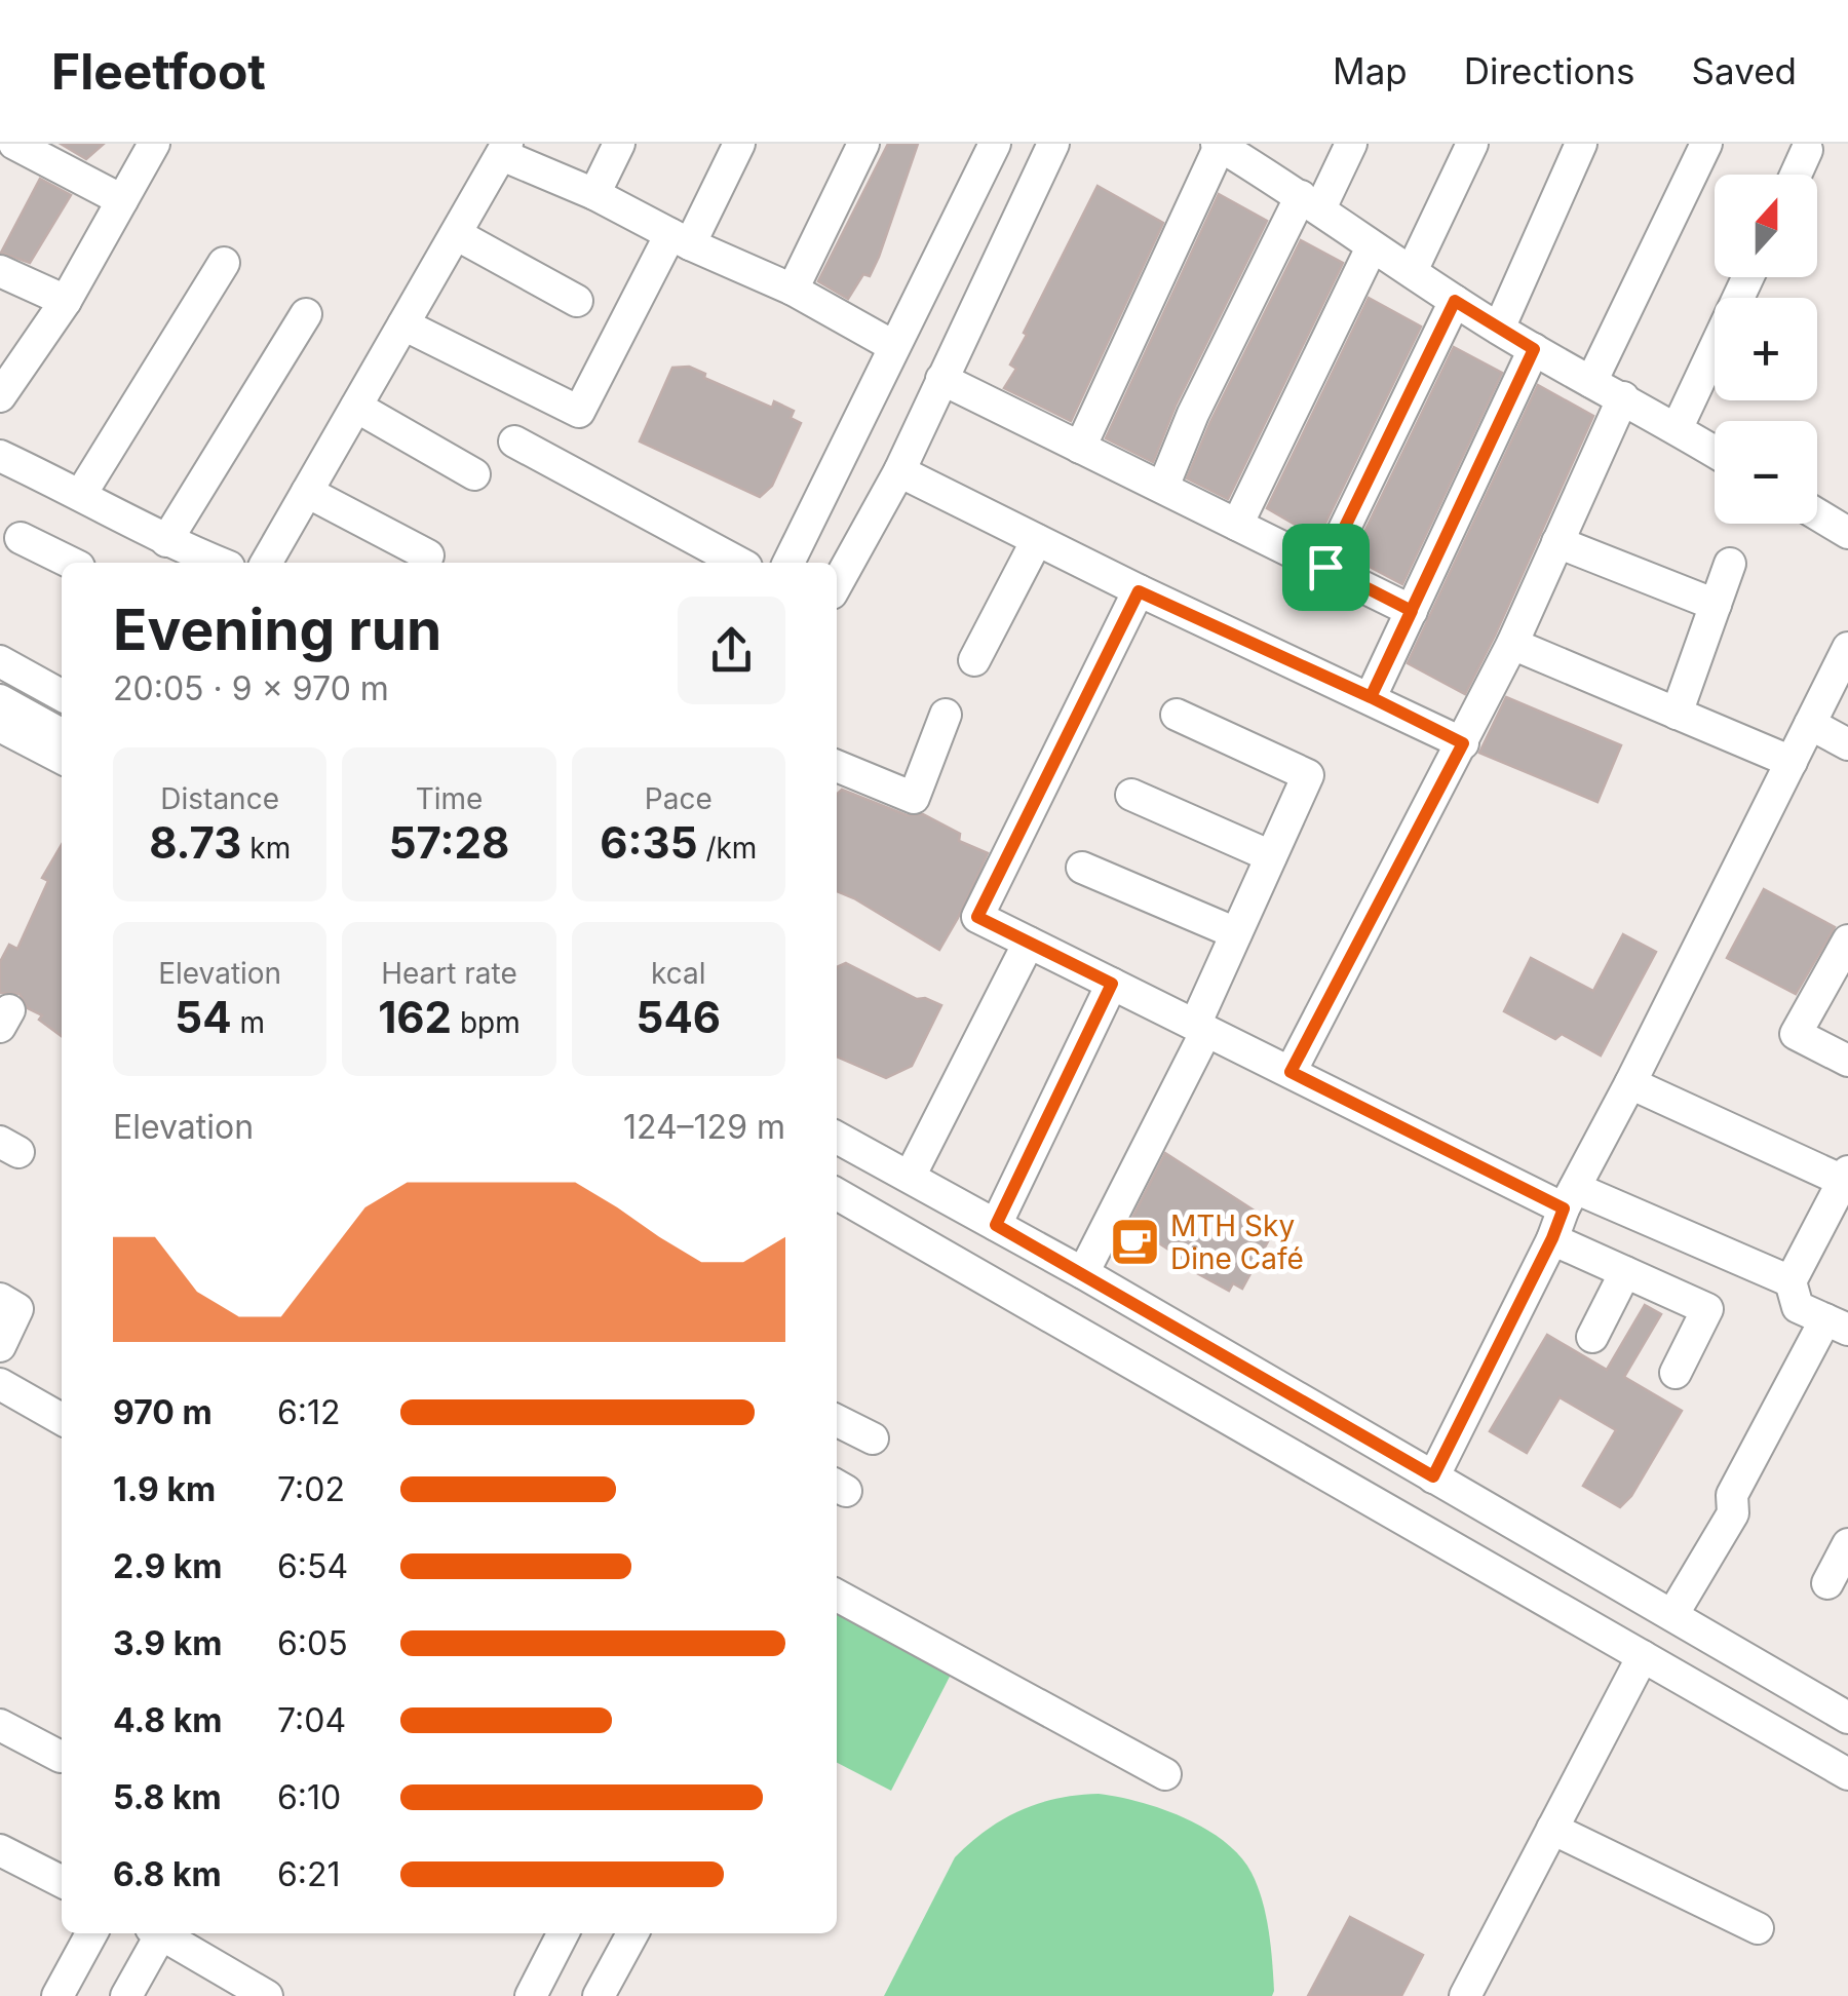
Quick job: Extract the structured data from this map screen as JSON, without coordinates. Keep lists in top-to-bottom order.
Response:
{
  "places": {
    "cafe": ["MTH Sky Dine Café"]
  },
  "north": "top",
  "page": {
    "header": "Fleetfoot",
    "nav": ["Map", "Directions", "Saved"],
    "map_buttons": ["+", "−"],
    "heading": ["Evening run", "20:05 · 9 × 970 m"],
    "stats": [
      ["Distance", "8.73 km"],
      ["Time", "57:28"],
      ["Pace", "6:35 /km"],
      ["Elevation", "54 m"],
      ["Heart rate", "162 bpm"],
      ["kcal", "546"]
    ],
    "chart": ["Elevation", "124–129 m"],
    "list": [
      {
        "name": "970 m",
        "note": "6:12"
      },
      {
        "name": "1.9 km",
        "note": "7:02"
      },
      {
        "name": "2.9 km",
        "note": "6:54"
      },
      {
        "name": "3.9 km",
        "note": "6:05"
      },
      {
        "name": "4.8 km",
        "note": "7:04"
      },
      {
        "name": "5.8 km",
        "note": "6:10"
      },
      {
        "name": "6.8 km",
        "note": "6:21"
      }
    ]
  }
}
